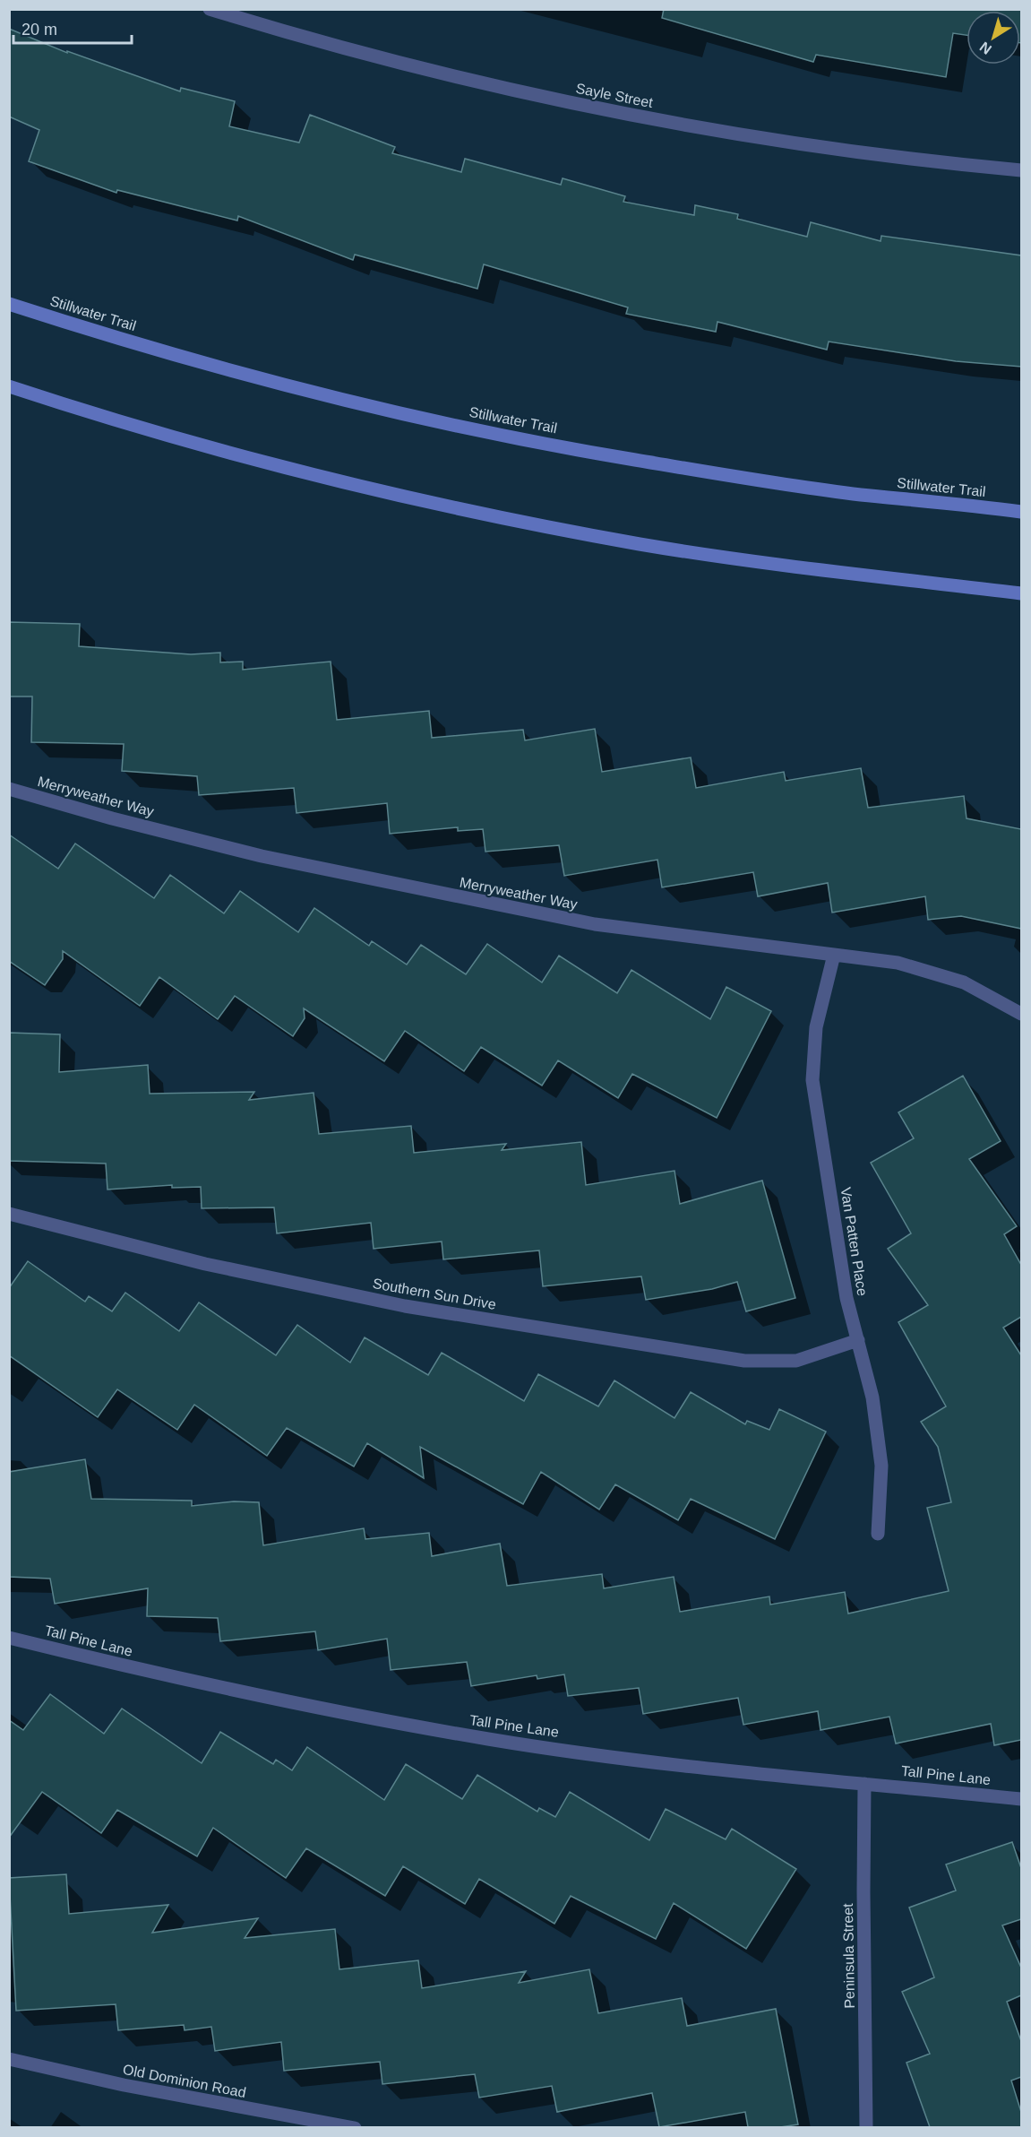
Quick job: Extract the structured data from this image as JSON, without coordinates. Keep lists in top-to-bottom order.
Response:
{
  "streets": {
    "main road": ["Stillwater Trail"],
    "street": [
      "Sayle Street",
      "Merryweather Way",
      "Van Patten Place",
      "Southern Sun Drive",
      "Tall Pine Lane",
      "Peninsula Street",
      "Old Dominion Road"
    ]
  },
  "crossings": [
    ["Merryweather Way", "Van Patten Place"],
    ["Van Patten Place", "Southern Sun Drive"],
    ["Tall Pine Lane", "Peninsula Street"]
  ],
  "scale_bar": "20 m",
  "north": "bottom left"
}
